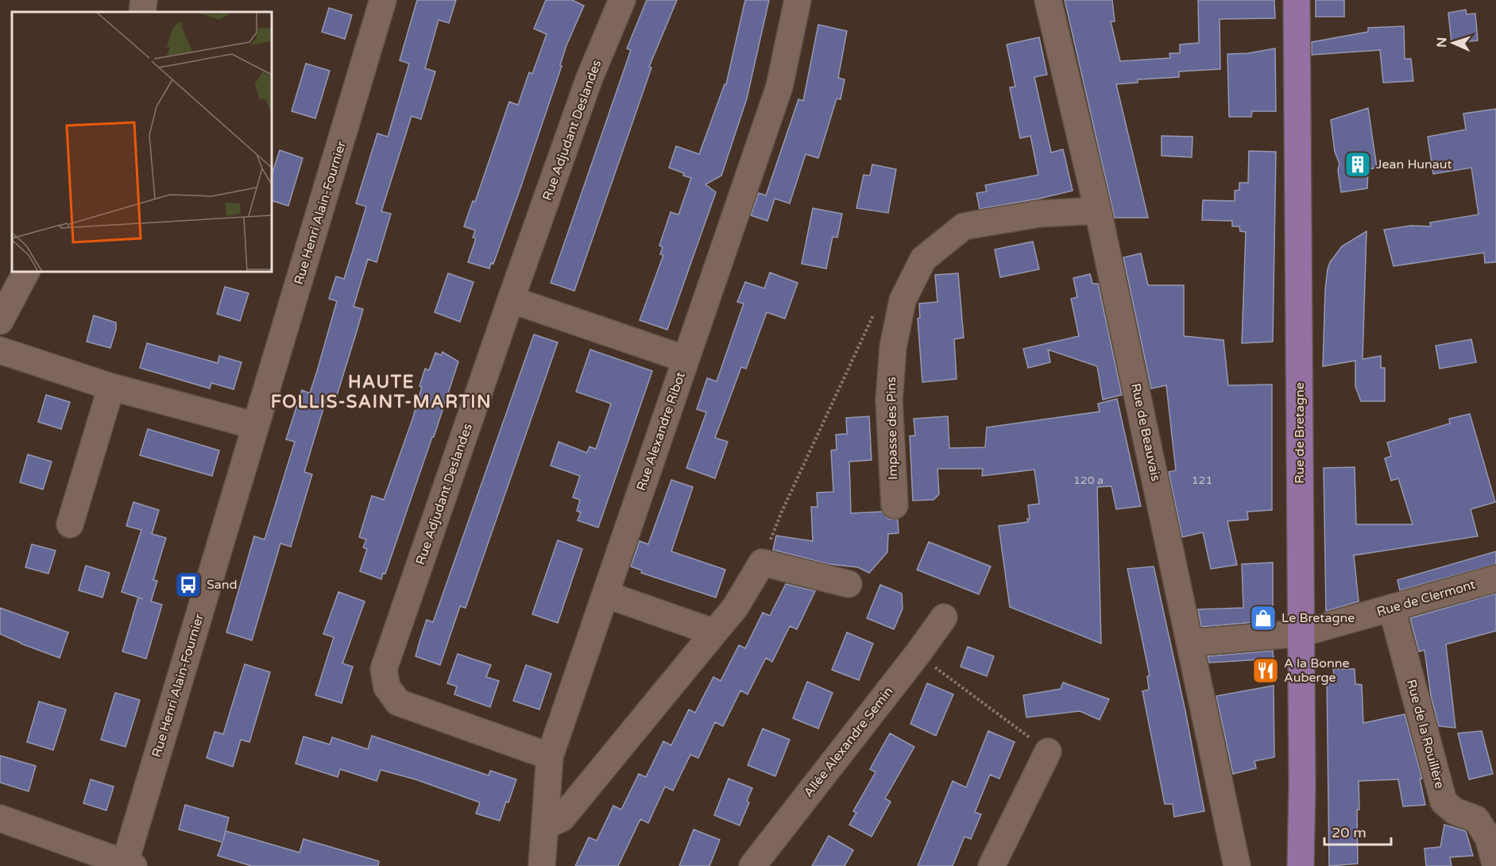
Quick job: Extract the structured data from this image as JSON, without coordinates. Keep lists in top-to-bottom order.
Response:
{
  "streets": {
    "main road": ["Rue de Bretagne"],
    "street": [
      "Rue Adjudant Deslandes",
      "Rue Henri Alain-Fournier",
      "Impasse des Pins",
      "Rue Alexandre Ribot",
      "Rue de Beauvais",
      "Rue de Clermont",
      "Rue de la Rouillère",
      "Allée Alexandre Semin"
    ]
  },
  "crossings": [
    ["Rue Adjudant Deslandes", "Rue Alexandre Ribot"],
    ["Impasse des Pins", "Rue de Beauvais"],
    ["Rue de Beauvais", "Rue de Clermont"],
    ["Rue de Bretagne", "Rue de Clermont"],
    ["Rue de Clermont", "Rue de la Rouillère"]
  ],
  "districts": ["HAUTE FOLLIS-SAINT-MARTIN"],
  "places": {
    "building": ["Jean Hunaut"],
    "bus stop": ["Sand"],
    "shop": ["Le Bretagne"],
    "restaurant": ["A la Bonne Auberge"]
  },
  "house_numbers": ["120 a", "121"],
  "scale_bar": "20 m",
  "north": "left"
}
